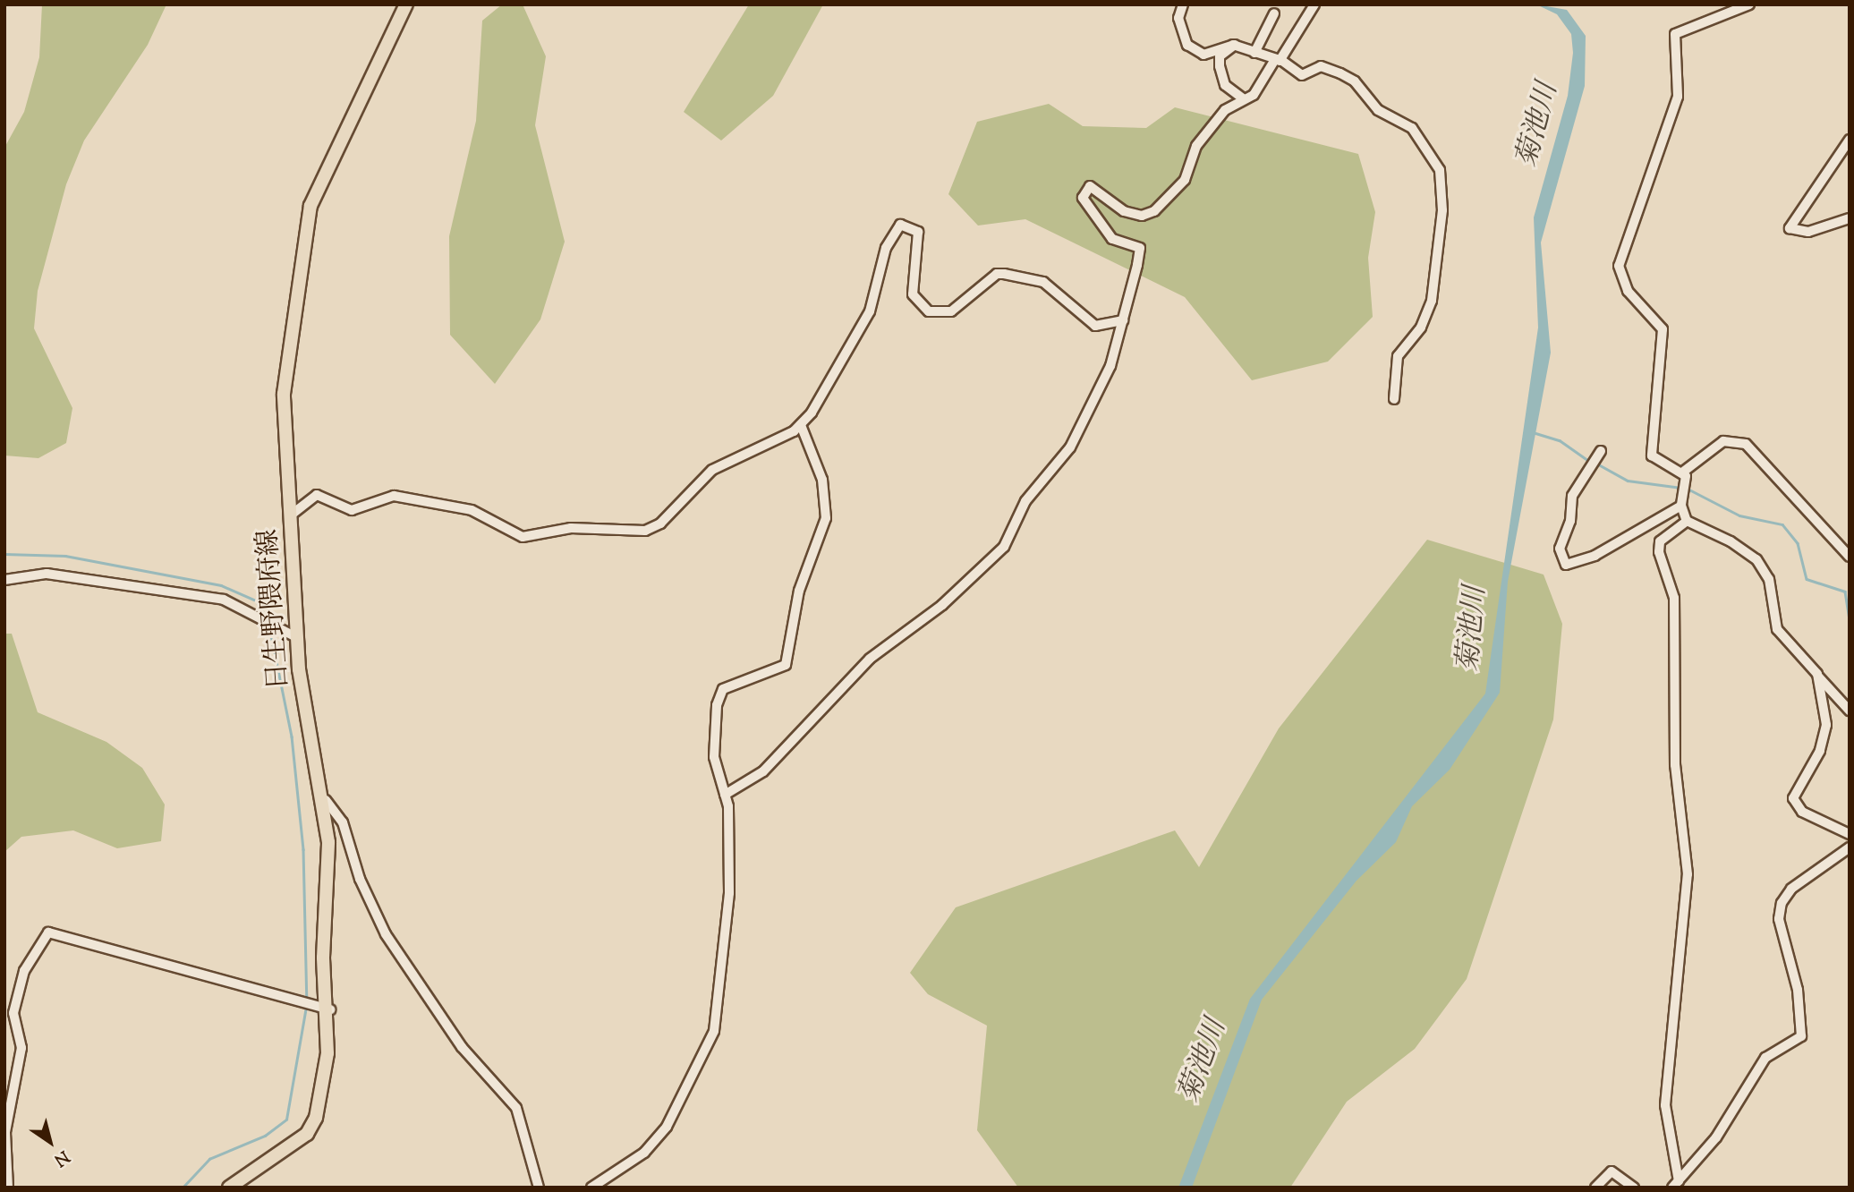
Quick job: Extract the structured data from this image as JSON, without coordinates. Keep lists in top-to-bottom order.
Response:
{
  "streets": {
    "main road": ["日生野隈府線"]
  },
  "water": ["菊池川"],
  "north": "bottom right"
}
